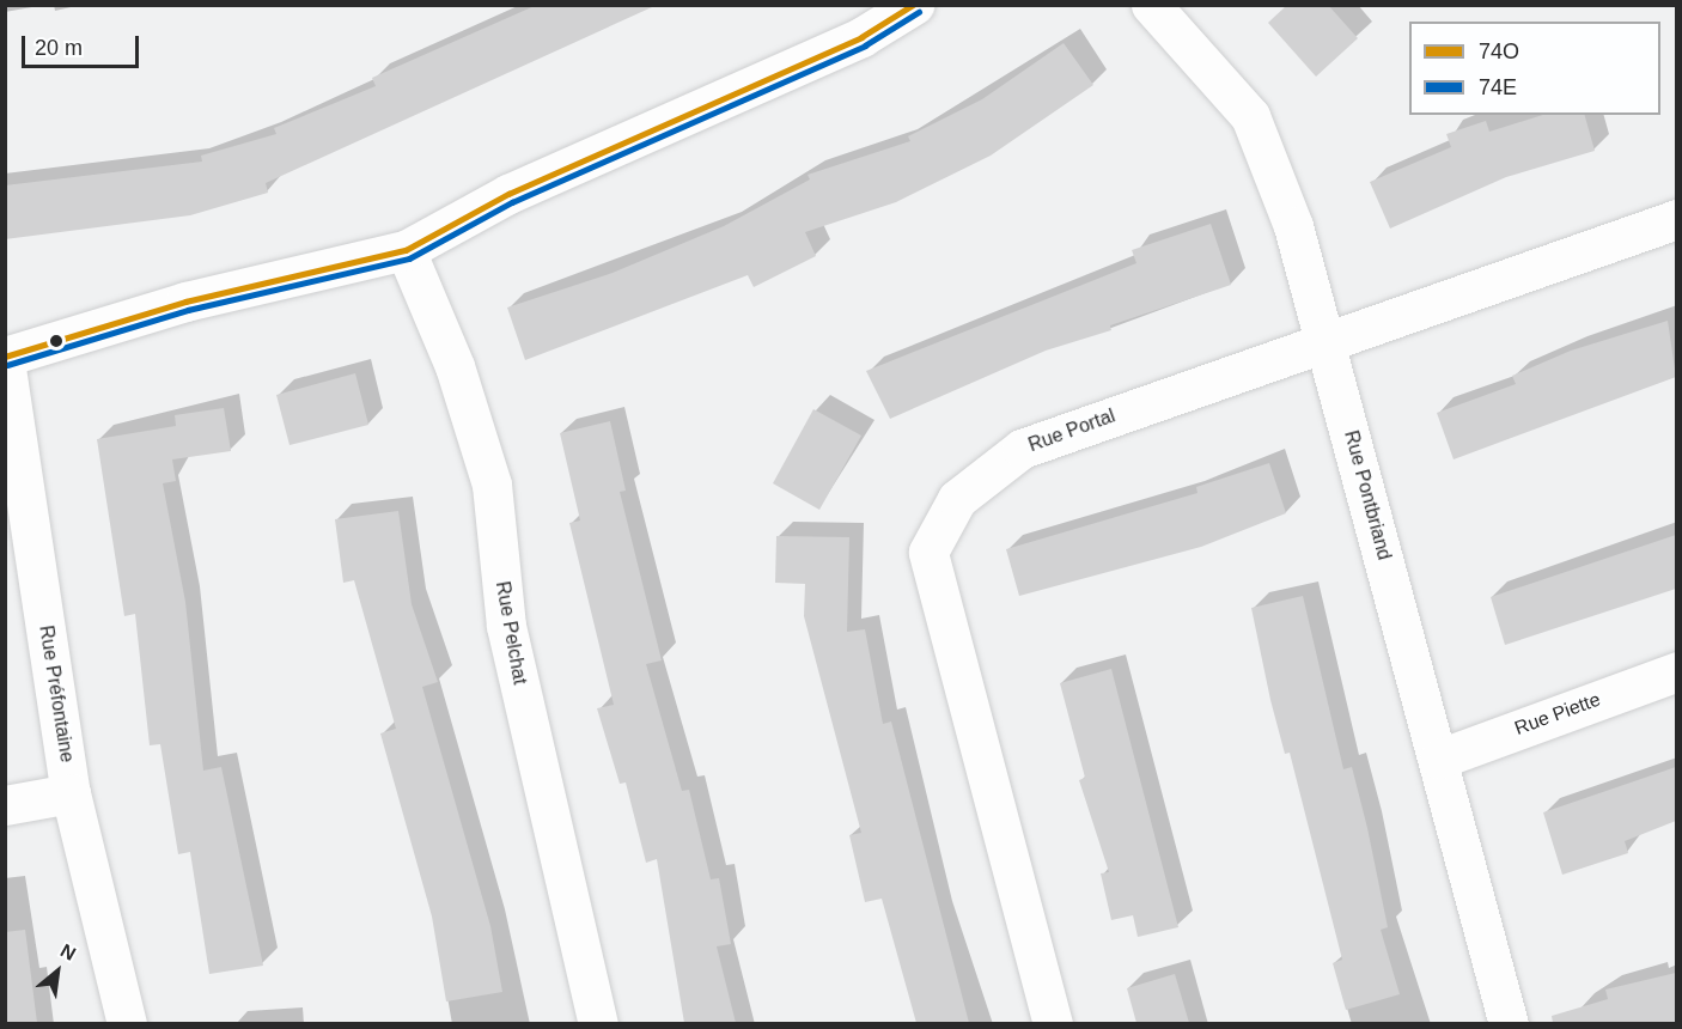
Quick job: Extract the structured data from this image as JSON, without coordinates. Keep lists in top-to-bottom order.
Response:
{
  "streets": {
    "street": [
      "Rue Portal",
      "Rue Pontbriand",
      "Rue Pelchat",
      "Rue Préfontaine",
      "Rue Piette"
    ]
  },
  "crossings": [
    ["Rue Portal", "Rue Pontbriand"],
    ["Rue Pontbriand", "Rue Piette"]
  ],
  "lines": ["transit line 74O", "transit line 74E"],
  "legend": ["74O", "74E"],
  "scale_bar": "20 m",
  "north": "top right"
}
